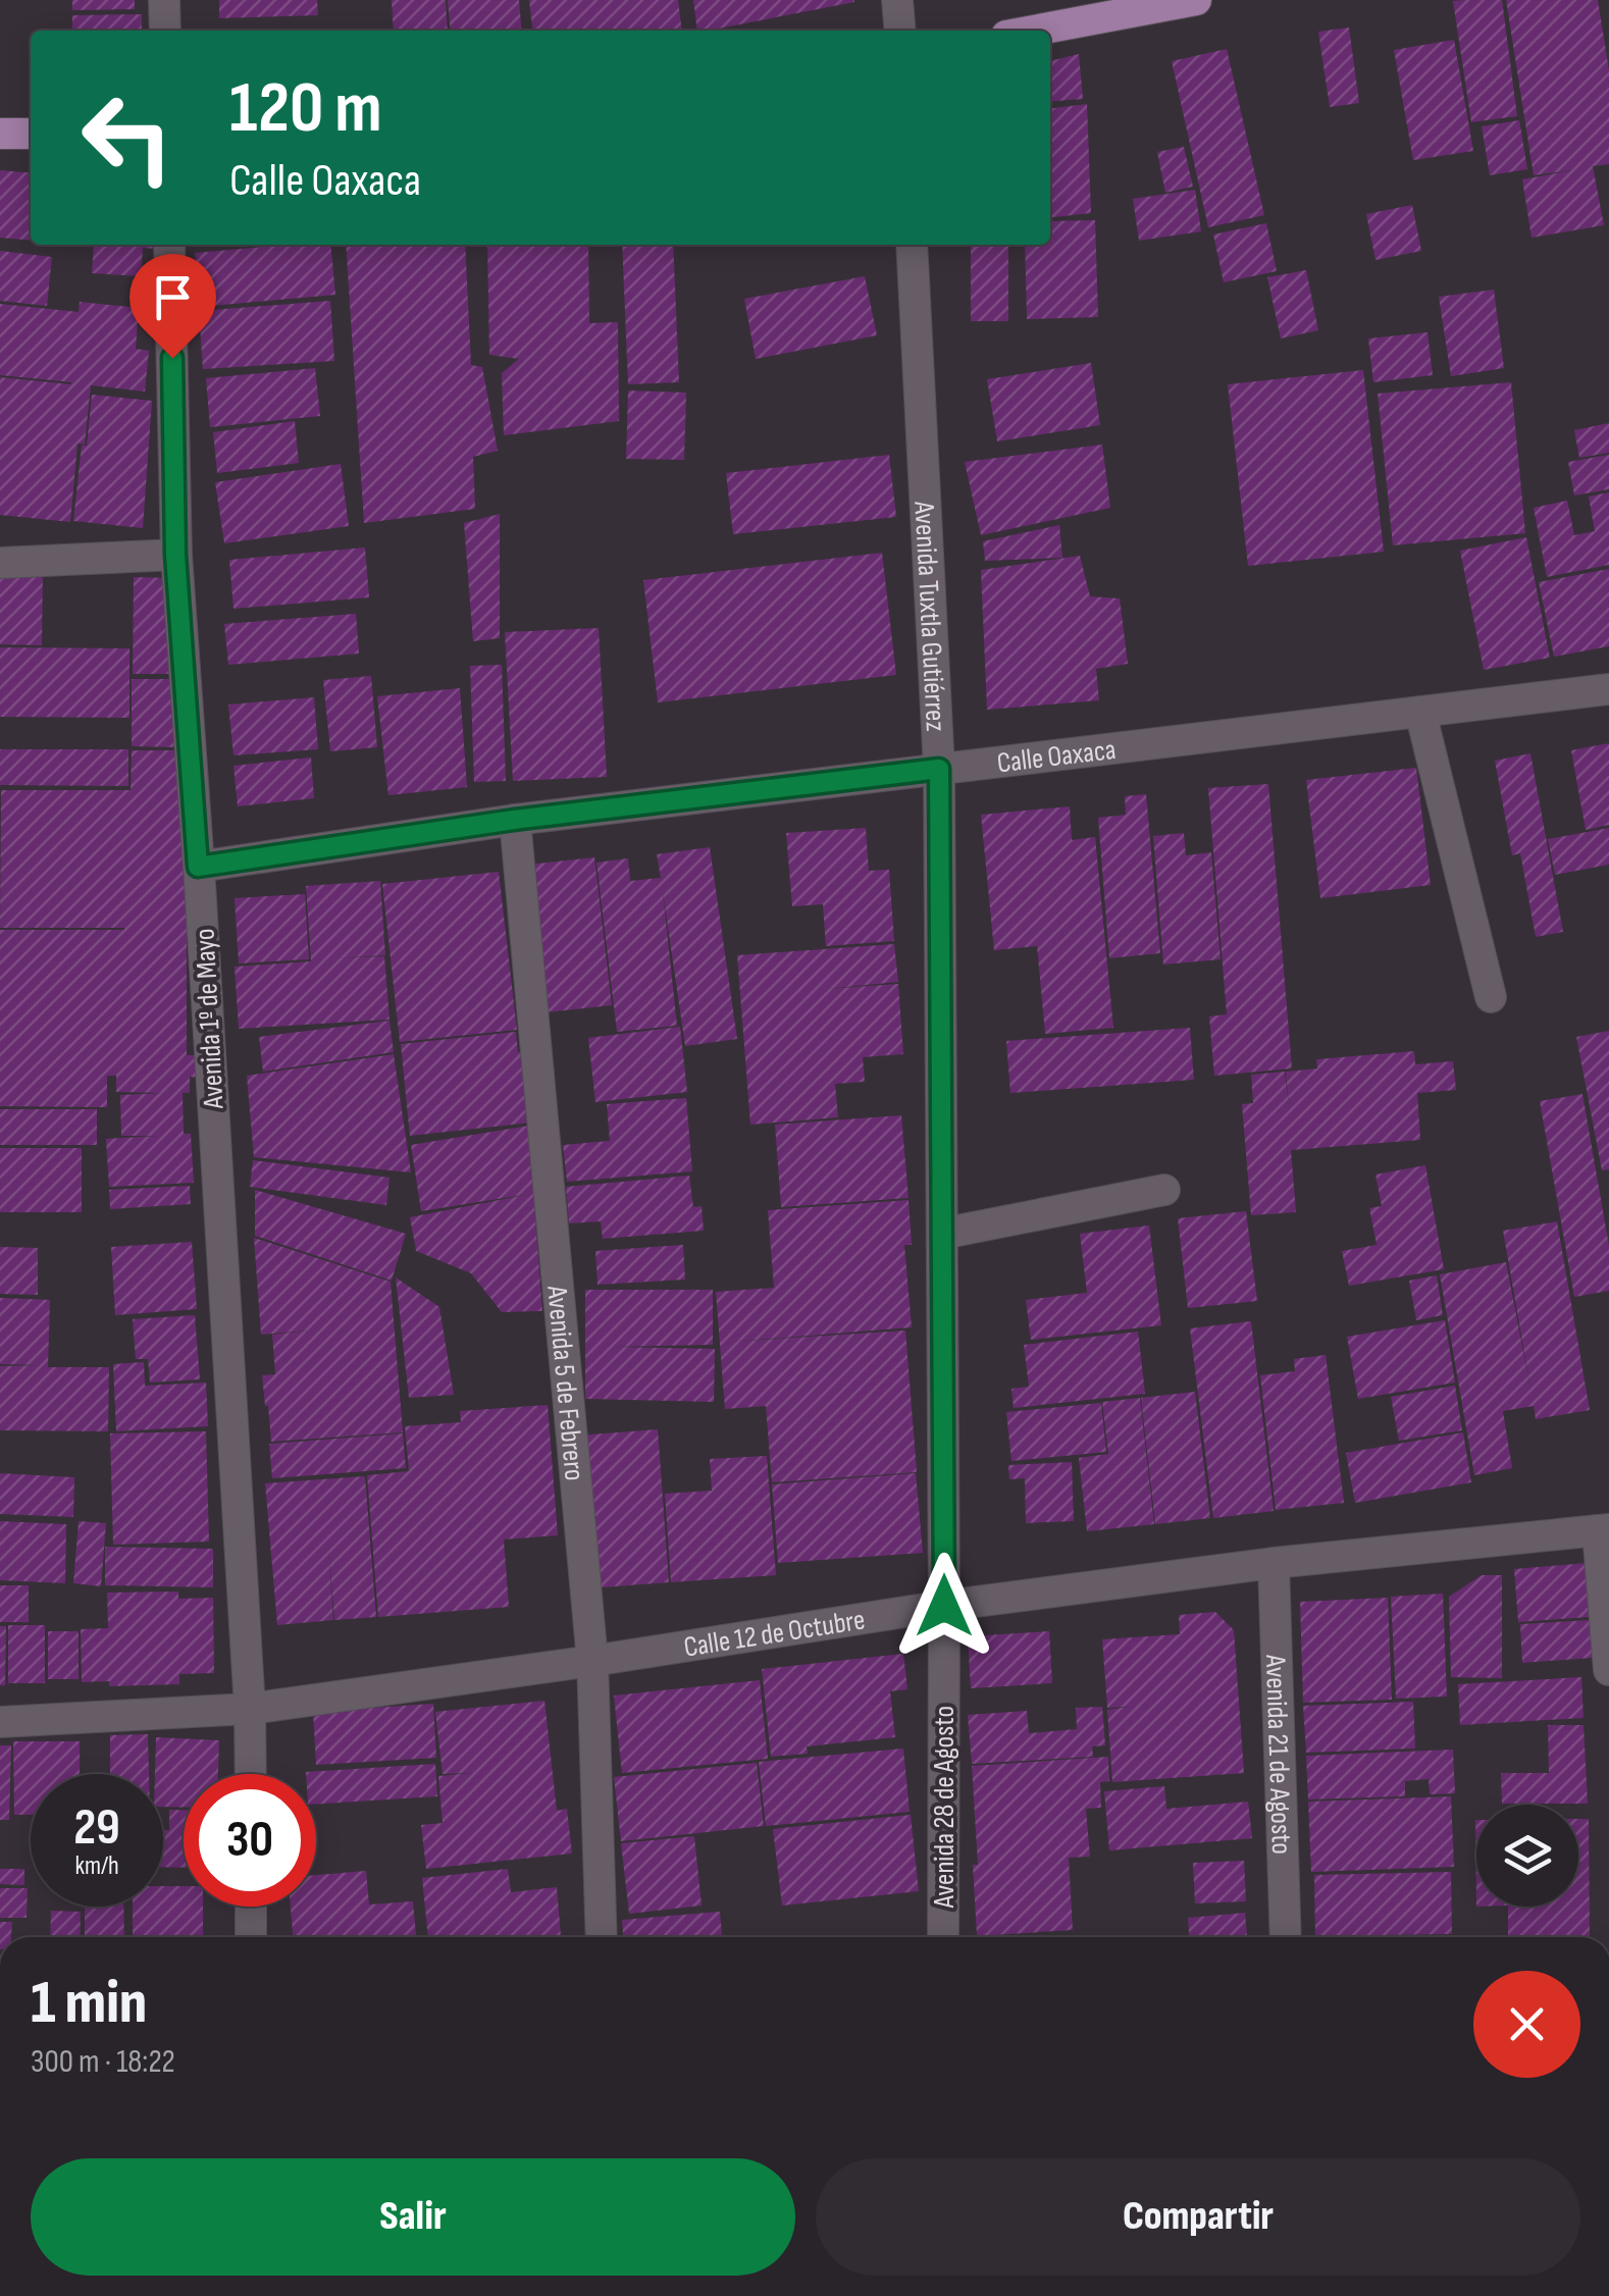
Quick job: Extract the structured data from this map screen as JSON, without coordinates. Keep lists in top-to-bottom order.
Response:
{
  "streets": {
    "street": [
      "Avenida Tuxtla Gutiérrez",
      "Calle Oaxaca",
      "Avenida 1º de Mayo",
      "Avenida 5 de Febrero",
      "Calle 12 de Octubre",
      "Avenida 21 de Agosto",
      "Avenida 28 de Agosto"
    ]
  },
  "crossings": [
    ["Avenida Tuxtla Gutiérrez", "Calle Oaxaca"],
    ["Avenida Tuxtla Gutiérrez", "Calle 12 de Octubre"],
    ["Avenida Tuxtla Gutiérrez", "Avenida 28 de Agosto"],
    ["Calle Oaxaca", "Avenida 1º de Mayo"],
    ["Calle Oaxaca", "Avenida 5 de Febrero"],
    ["Avenida 1º de Mayo", "Calle 12 de Octubre"],
    ["Avenida 5 de Febrero", "Calle 12 de Octubre"],
    ["Calle 12 de Octubre", "Avenida 21 de Agosto"],
    ["Calle 12 de Octubre", "Avenida 28 de Agosto"]
  ],
  "page": {
    "turn": ["120 m", "Calle Oaxaca"],
    "speed": "29 km/h",
    "limit": "30",
    "heading": ["1 min", "300 m · 18:22"],
    "buttons": ["Salir", "Compartir"]
  }
}
